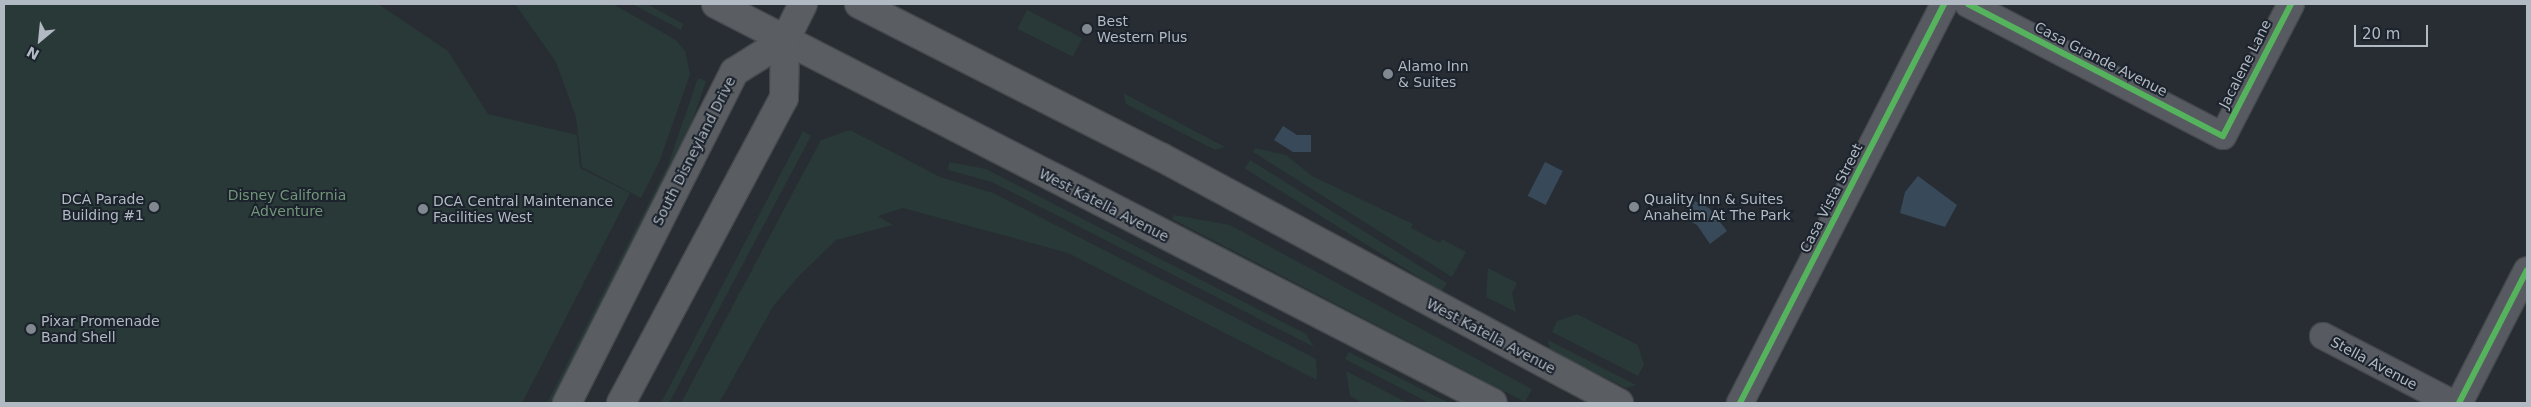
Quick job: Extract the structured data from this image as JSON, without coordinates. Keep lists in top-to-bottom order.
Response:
{
  "streets": {
    "main road": ["South Disneyland Drive", "West Katella Avenue"],
    "street": [
      "Casa Grande Avenue",
      "Jacalene Lane",
      "Casa Vista Street",
      "Stella Avenue"
    ]
  },
  "crossings": [
    ["Casa Grande Avenue", "Jacalene Lane"],
    ["South Disneyland Drive", "West Katella Avenue"]
  ],
  "parks": ["Disney California Adventure"],
  "places": [
    "Best Western Plus",
    "Alamo Inn & Suites",
    "DCA Parade Building #1",
    "Quality Inn & Suites Anaheim At The Park",
    "DCA Central Maintenance Facilities West",
    "Pixar Promenade Band Shell"
  ],
  "scale_bar": "20 m",
  "north": "bottom left"
}
